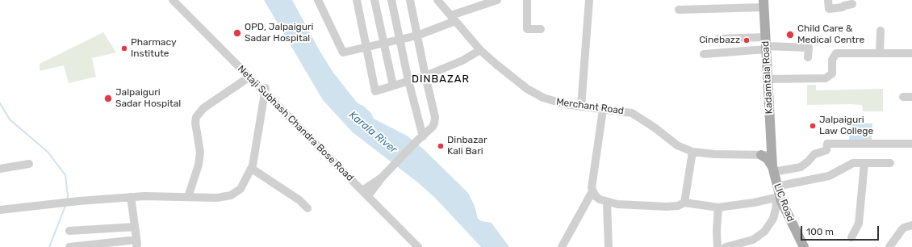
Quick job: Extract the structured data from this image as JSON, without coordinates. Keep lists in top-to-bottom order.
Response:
{
  "streets": {
    "main road": ["Kadamtala Road", "LIC Road"],
    "street": ["Merchant Road", "Netaji Subhash Chandra Bose Road"]
  },
  "crossings": [
    ["Kadamtala Road", "Merchant Road"],
    ["Kadamtala Road", "LIC Road"],
    ["Merchant Road", "LIC Road"]
  ],
  "districts": ["DINBAZAR"],
  "water": ["Karala River"],
  "places": [
    "OPD, Jalpaiguri Sadar Hospital",
    "Child Care & Medical Centre",
    "Cinebazz",
    "Pharmacy Institute",
    "Jalpaiguri Sadar Hospital",
    "Jalpaiguri Law College",
    "Dinbazar Kali Bari"
  ],
  "scale_bar": "100 m"
}
